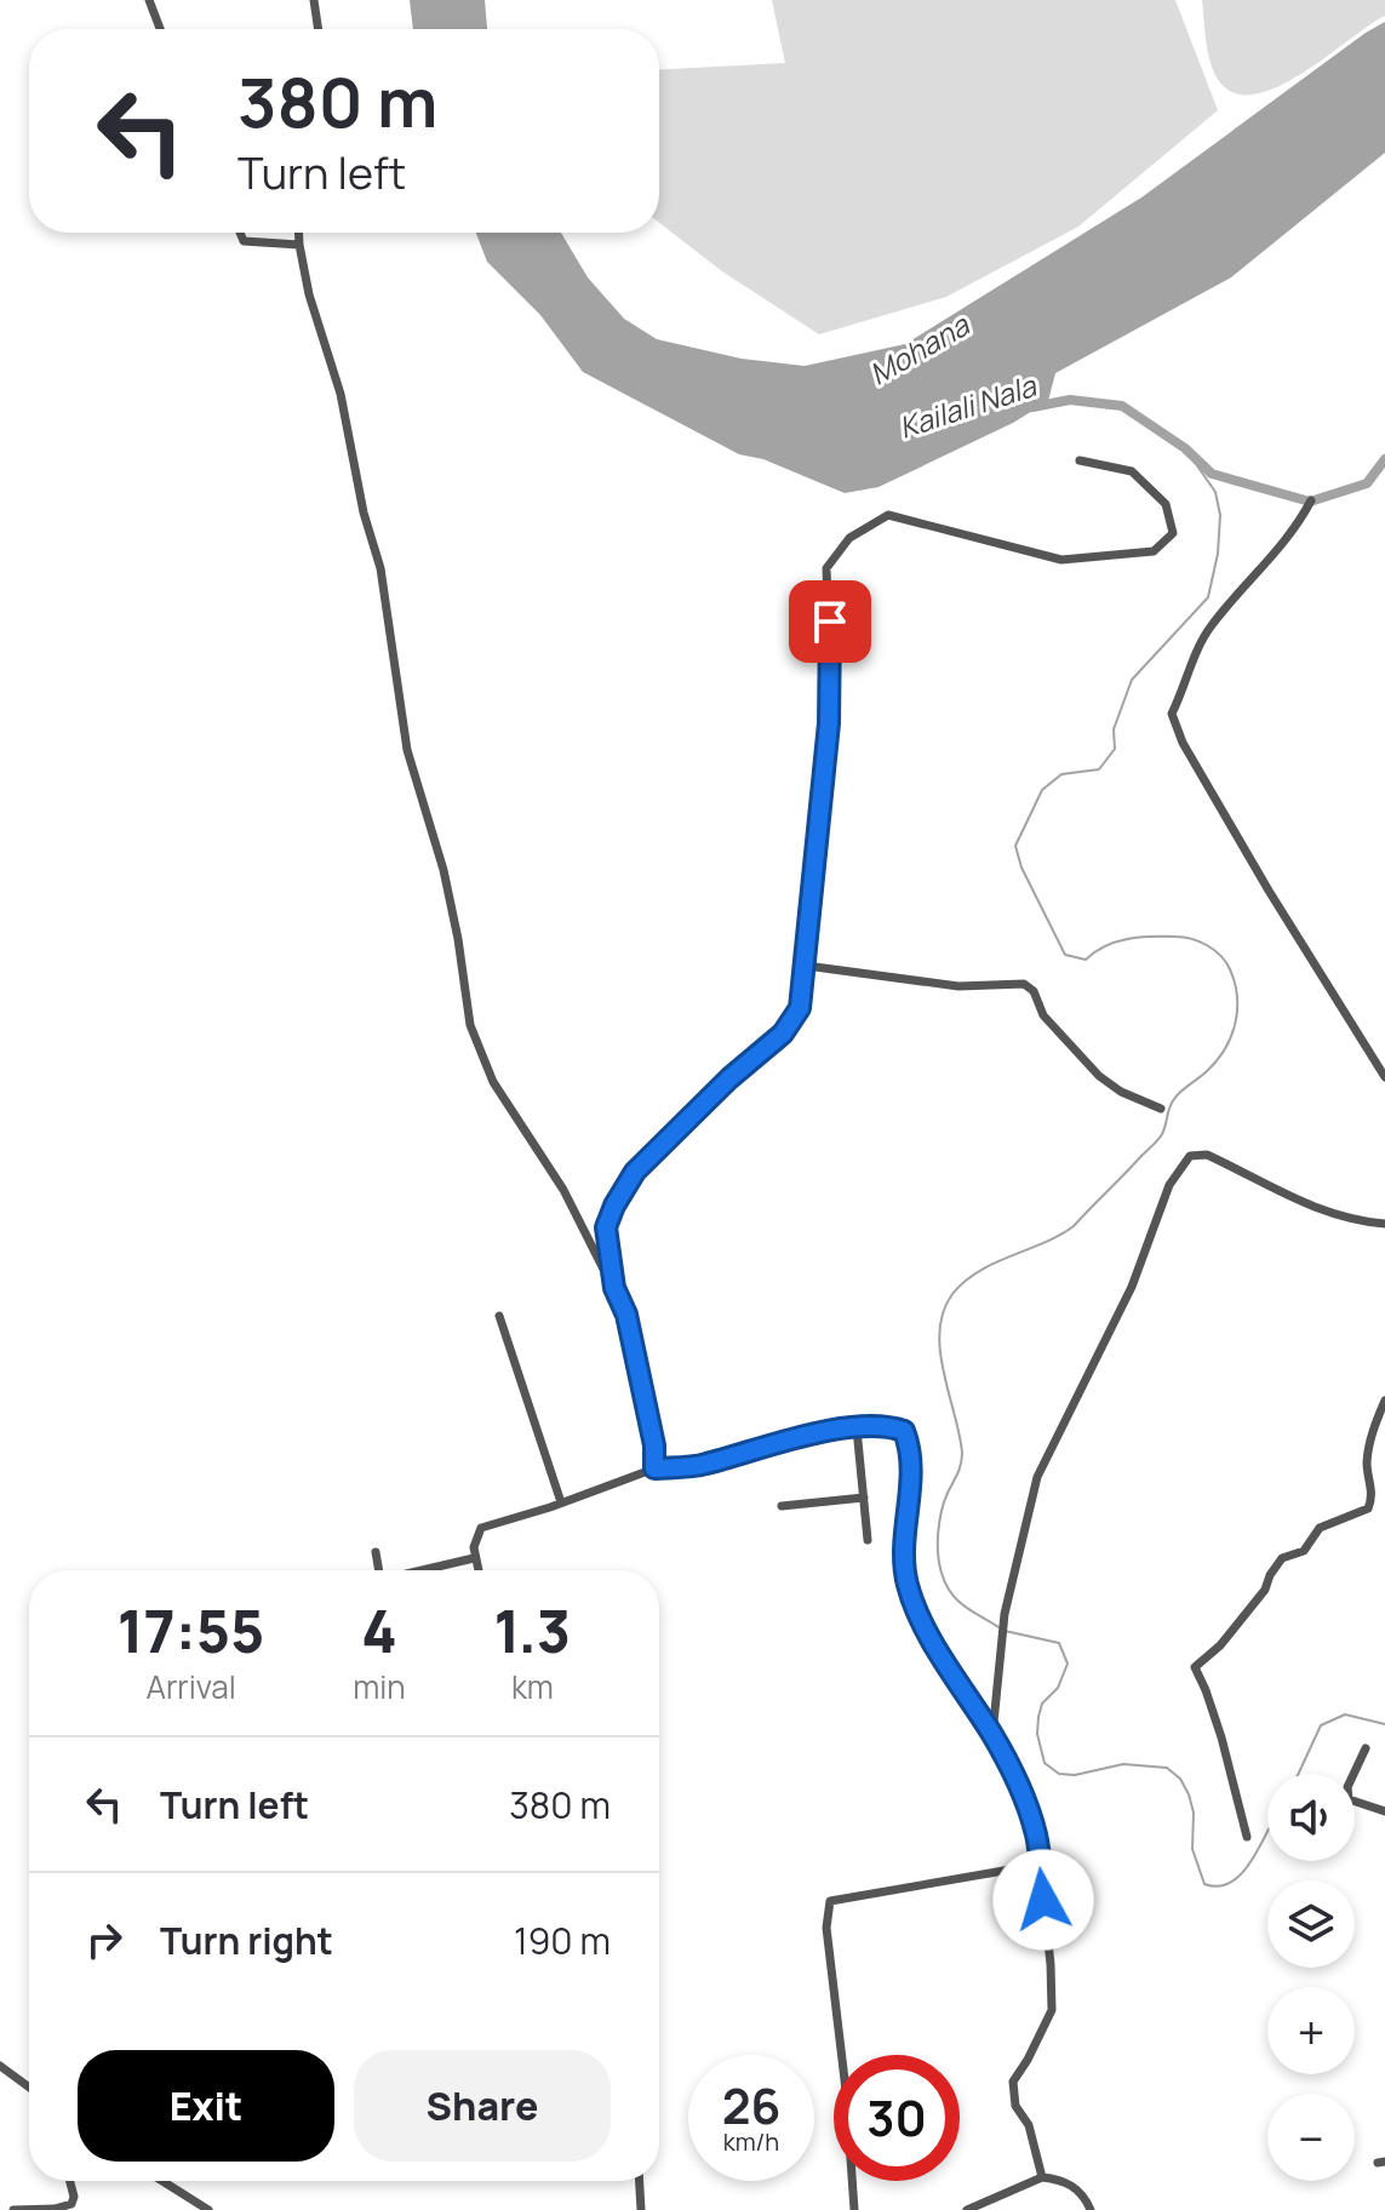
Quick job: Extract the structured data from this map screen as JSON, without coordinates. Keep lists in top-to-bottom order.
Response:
{
  "water": ["Mohana", "Kailali Nala"],
  "page": {
    "turn": ["380 m", "Turn left"],
    "eta": [
      "17:55",
      "Arrival",
      "4",
      "min",
      "1.3",
      "km"
    ],
    "list": [
      {
        "name": "Turn left",
        "value": "380 m"
      },
      {
        "name": "Turn right",
        "value": "190 m"
      }
    ],
    "map_buttons": ["+", "−"],
    "buttons": ["Exit", "Share"],
    "speed": "26 km/h",
    "limit": "30"
  }
}
